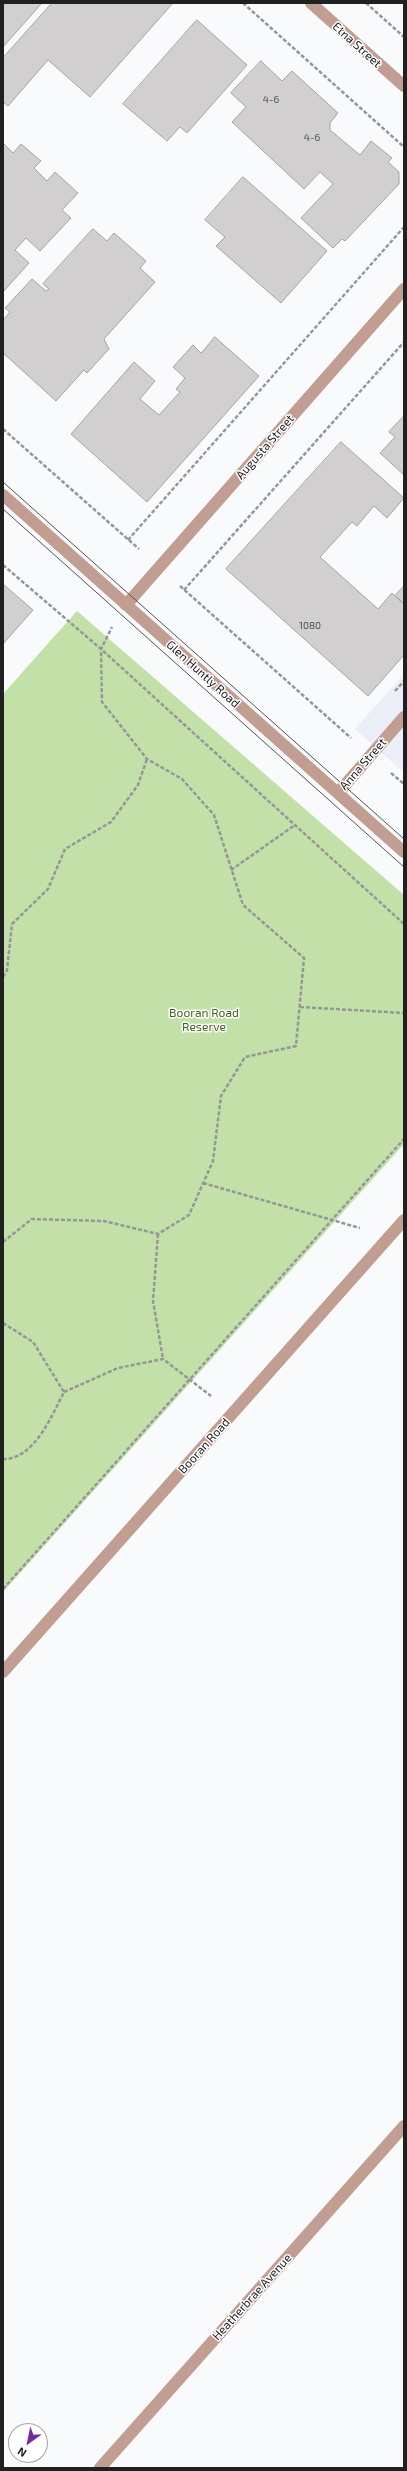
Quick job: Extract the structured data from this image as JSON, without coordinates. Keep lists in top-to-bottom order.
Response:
{
  "streets": {
    "street": [
      "Etna Street",
      "Augusta Street",
      "Glen Huntly Road",
      "Anna Street",
      "Booran Road",
      "Heatherbrae Avenue"
    ]
  },
  "crossings": [
    ["Augusta Street", "Glen Huntly Road"],
    ["Glen Huntly Road", "Anna Street"]
  ],
  "parks": ["Booran Road Reserve"],
  "house_numbers": ["4-6", "4-6", "1080"],
  "north": "bottom left"
}
